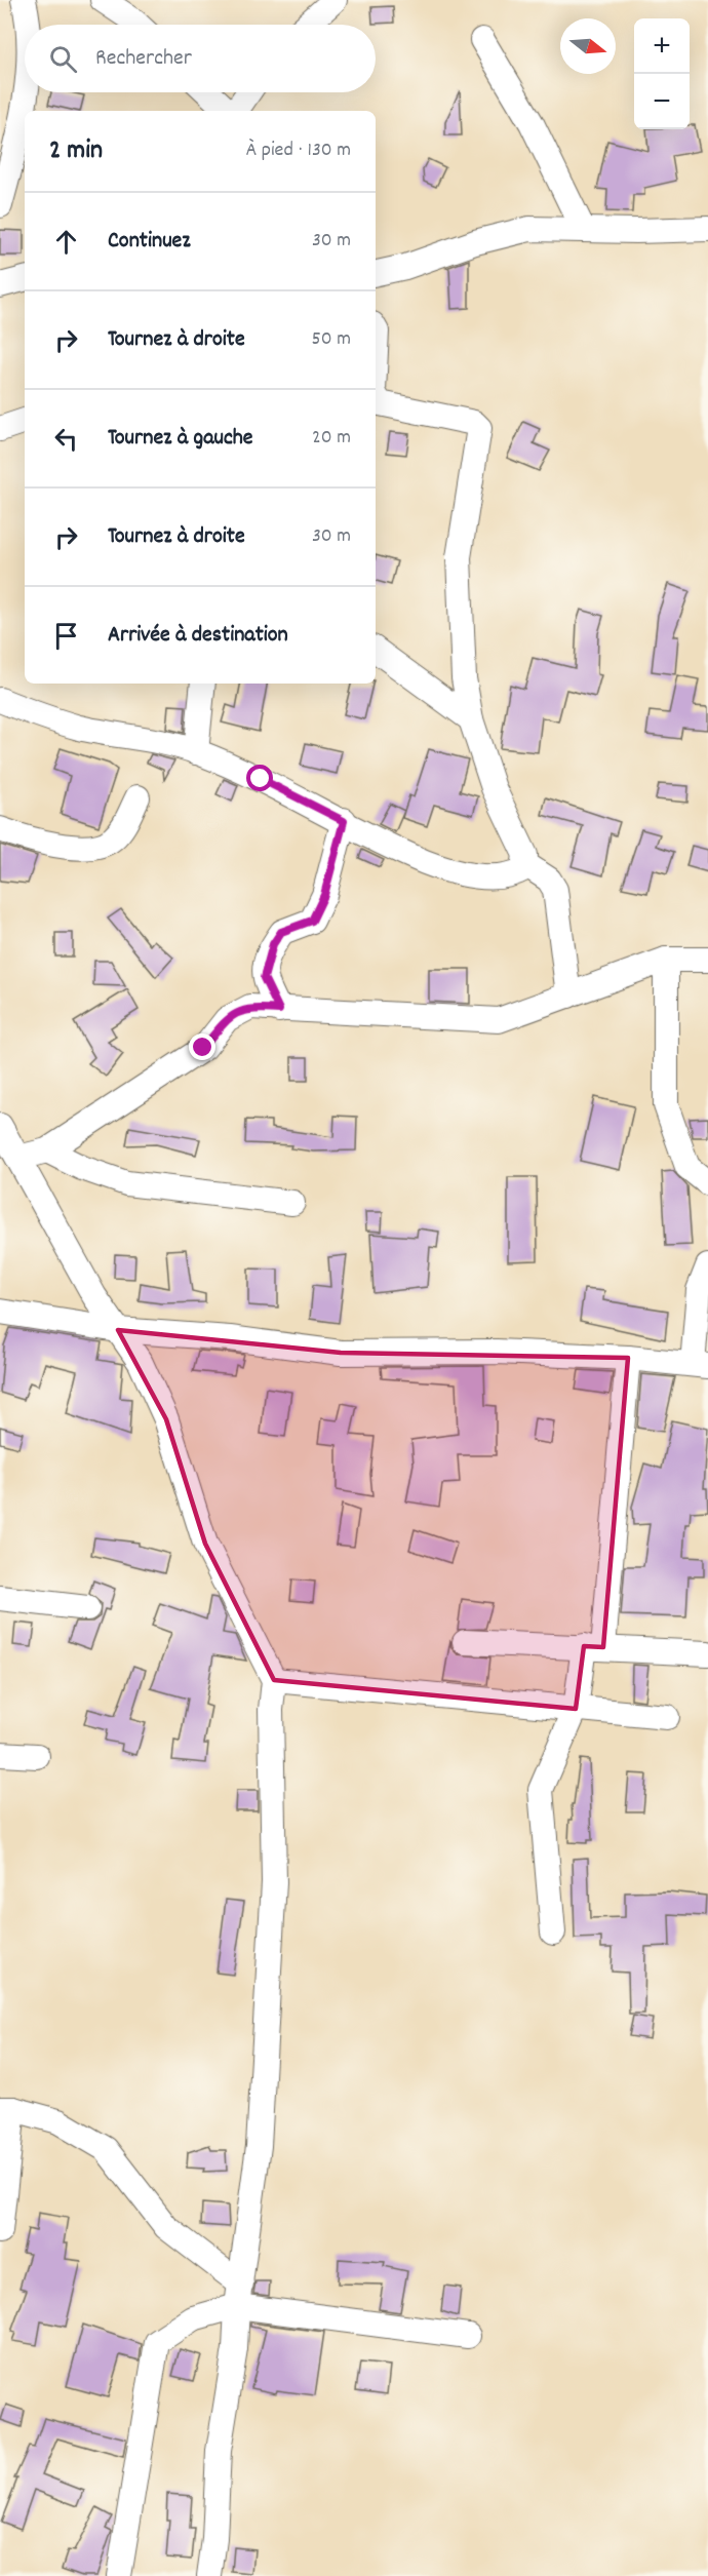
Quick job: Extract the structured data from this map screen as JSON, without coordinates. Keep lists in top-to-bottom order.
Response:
{
  "north": "right",
  "page": {
    "map_buttons": ["+", "−"],
    "search": "Rechercher",
    "heading": ["2 min", "À pied · 130 m"],
    "list": [
      ["Continuez", "30 m"],
      ["Tournez à droite", "50 m"],
      ["Tournez à gauche", "20 m"],
      ["Tournez à droite", "30 m"],
      "Arrivée à destination"
    ]
  }
}
